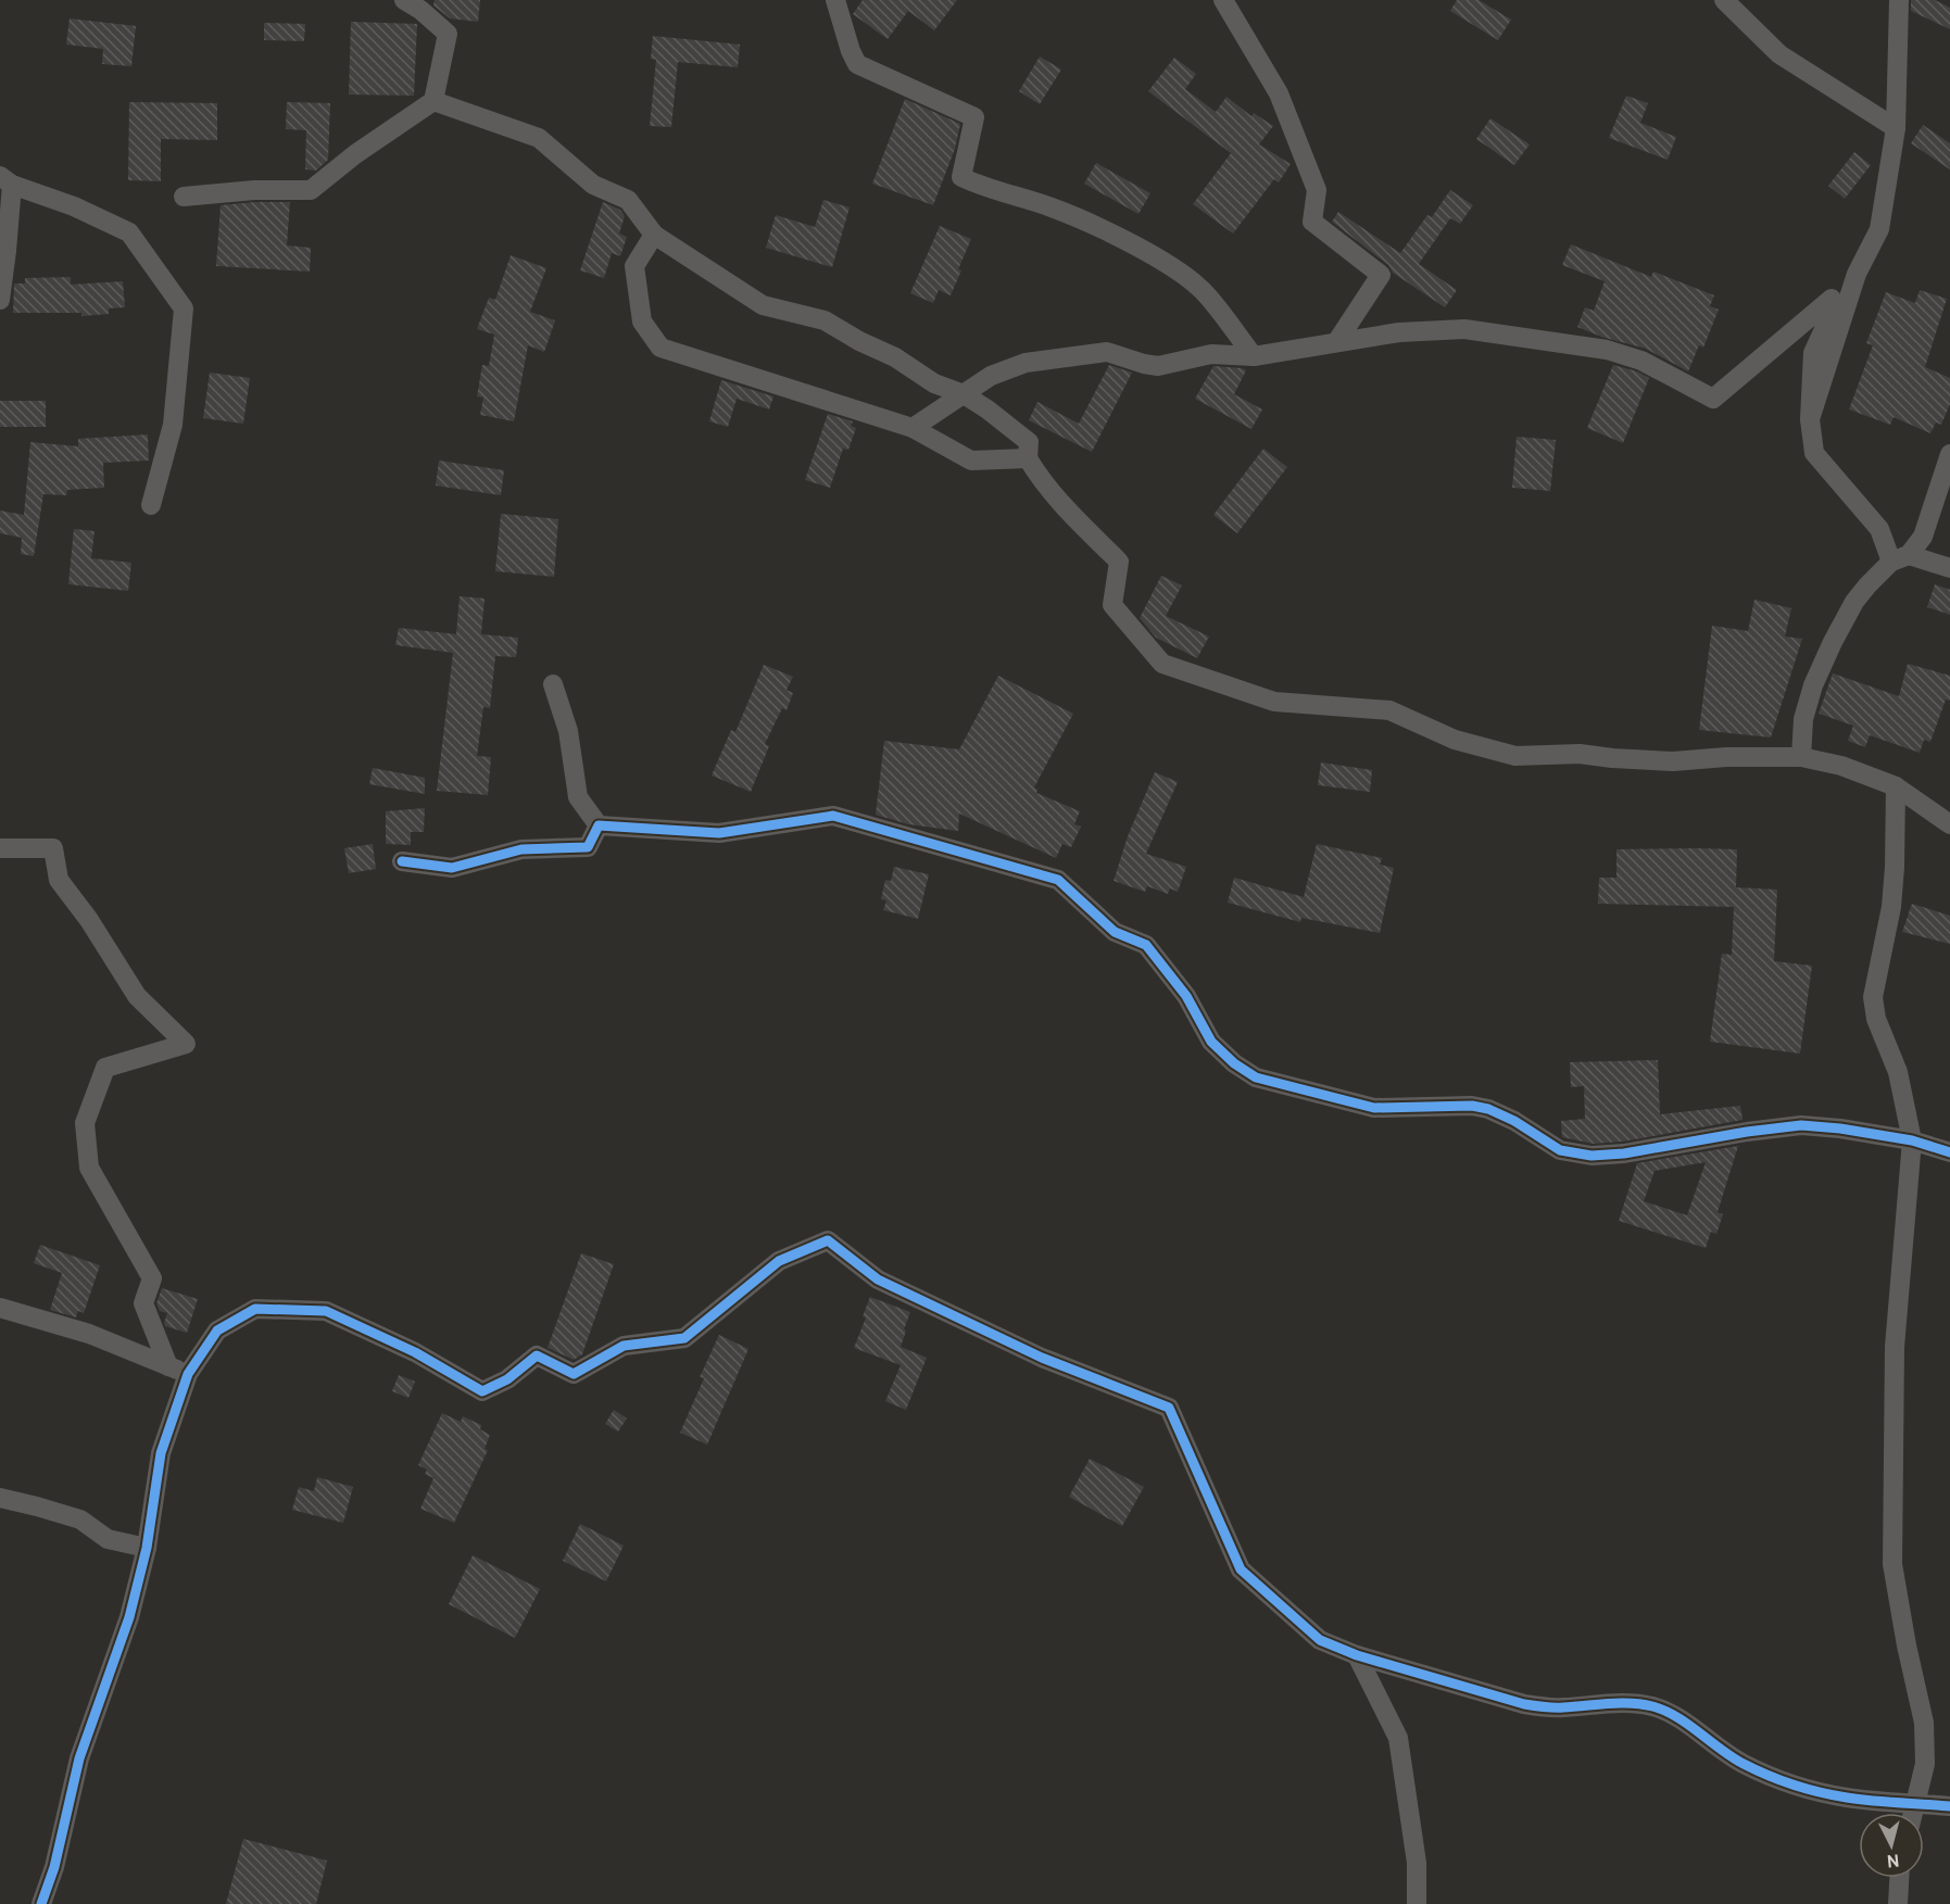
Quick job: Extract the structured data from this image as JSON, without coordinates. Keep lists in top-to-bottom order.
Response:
{
  "north": "bottom"
}
